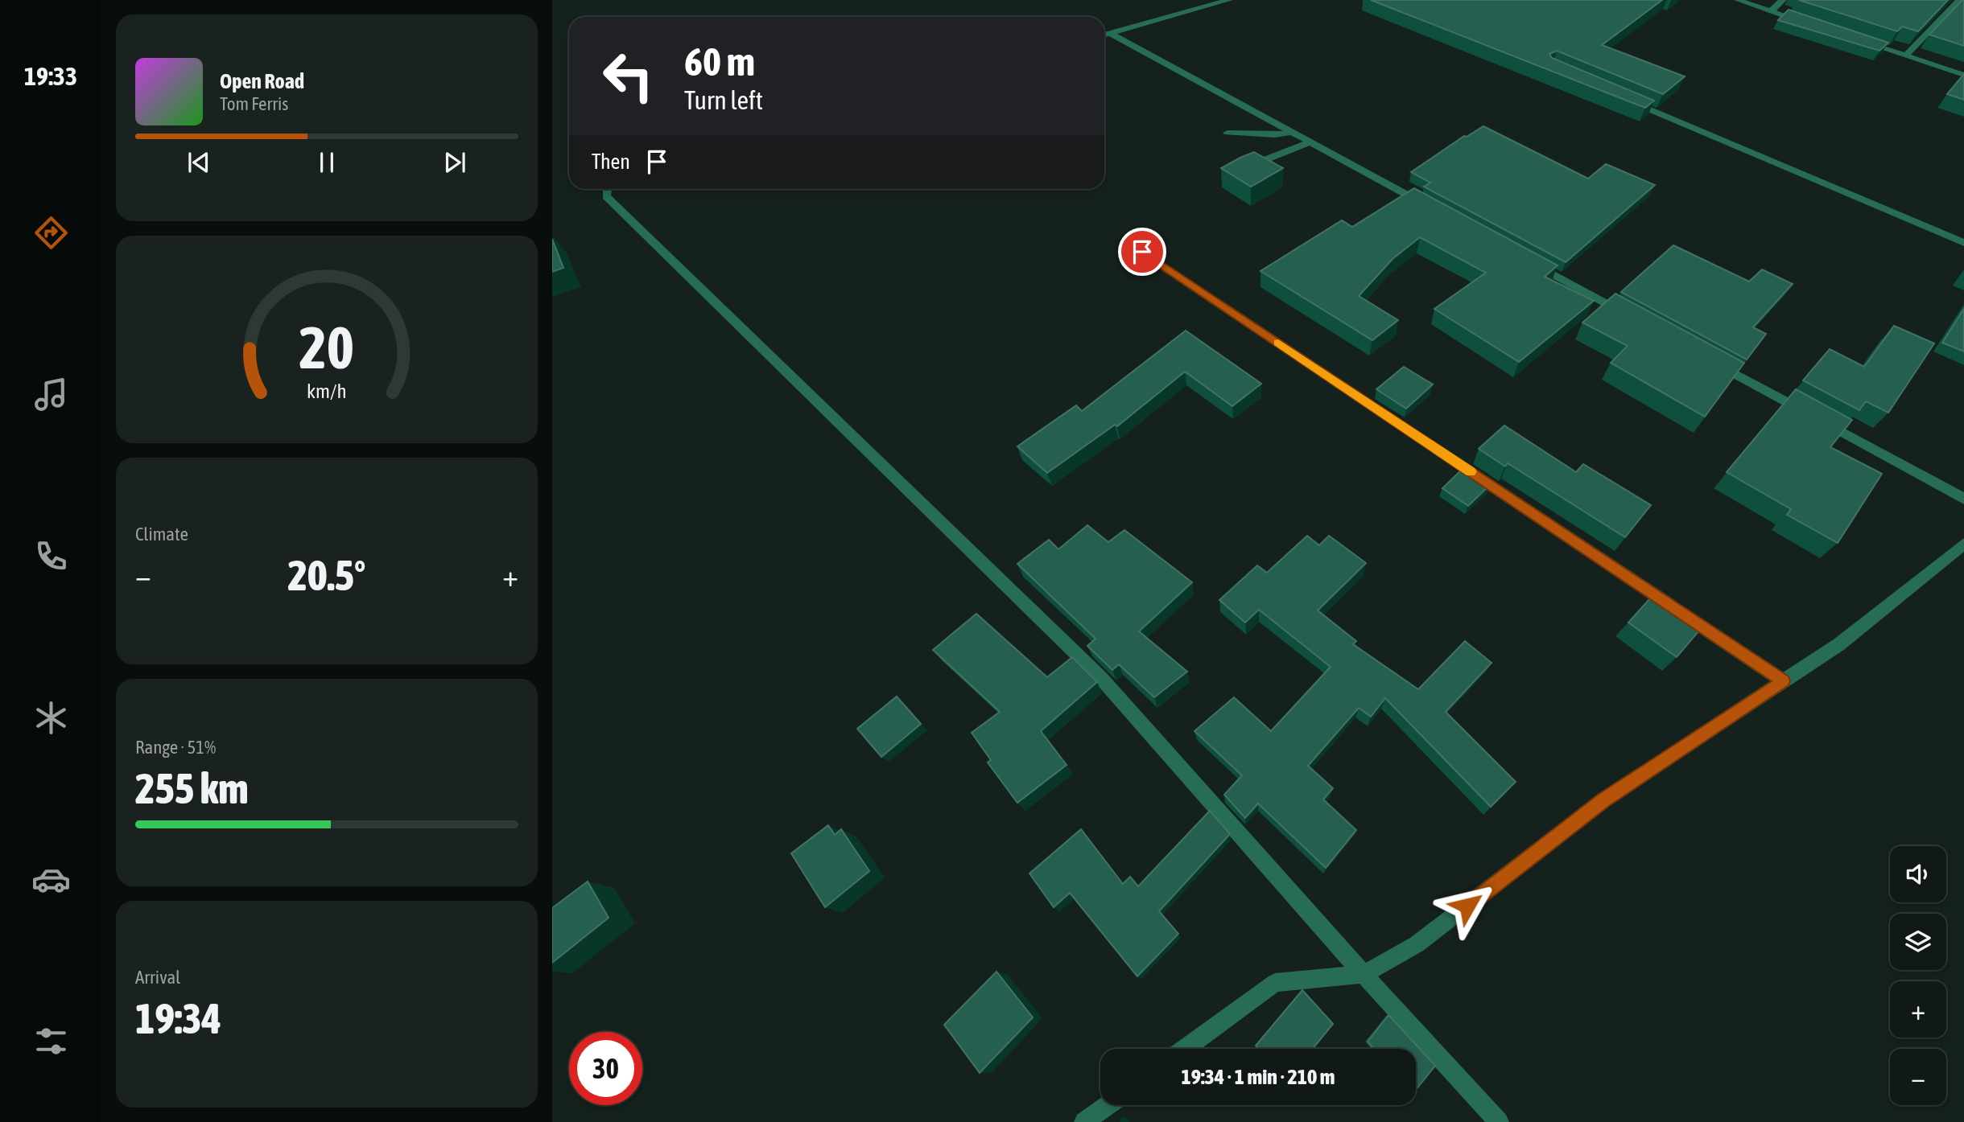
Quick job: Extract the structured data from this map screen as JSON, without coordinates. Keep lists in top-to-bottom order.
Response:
{
  "page": {
    "tabs": "19:33",
    "turn": ["60 m", "Turn left"],
    "song": ["Open Road", "Tom Ferris"],
    "then": "Then",
    "tile": [
      "Climate",
      ["Range · 51%", "255 km"],
      ["Arrival", "19:34"]
    ],
    "heat": ["−", "20.5°", "+"],
    "map_buttons": ["+", "−"],
    "limit": "30",
    "trip": "19:34 · 1 min · 210 m",
    "gauge": ["20", "km/h"]
  }
}
